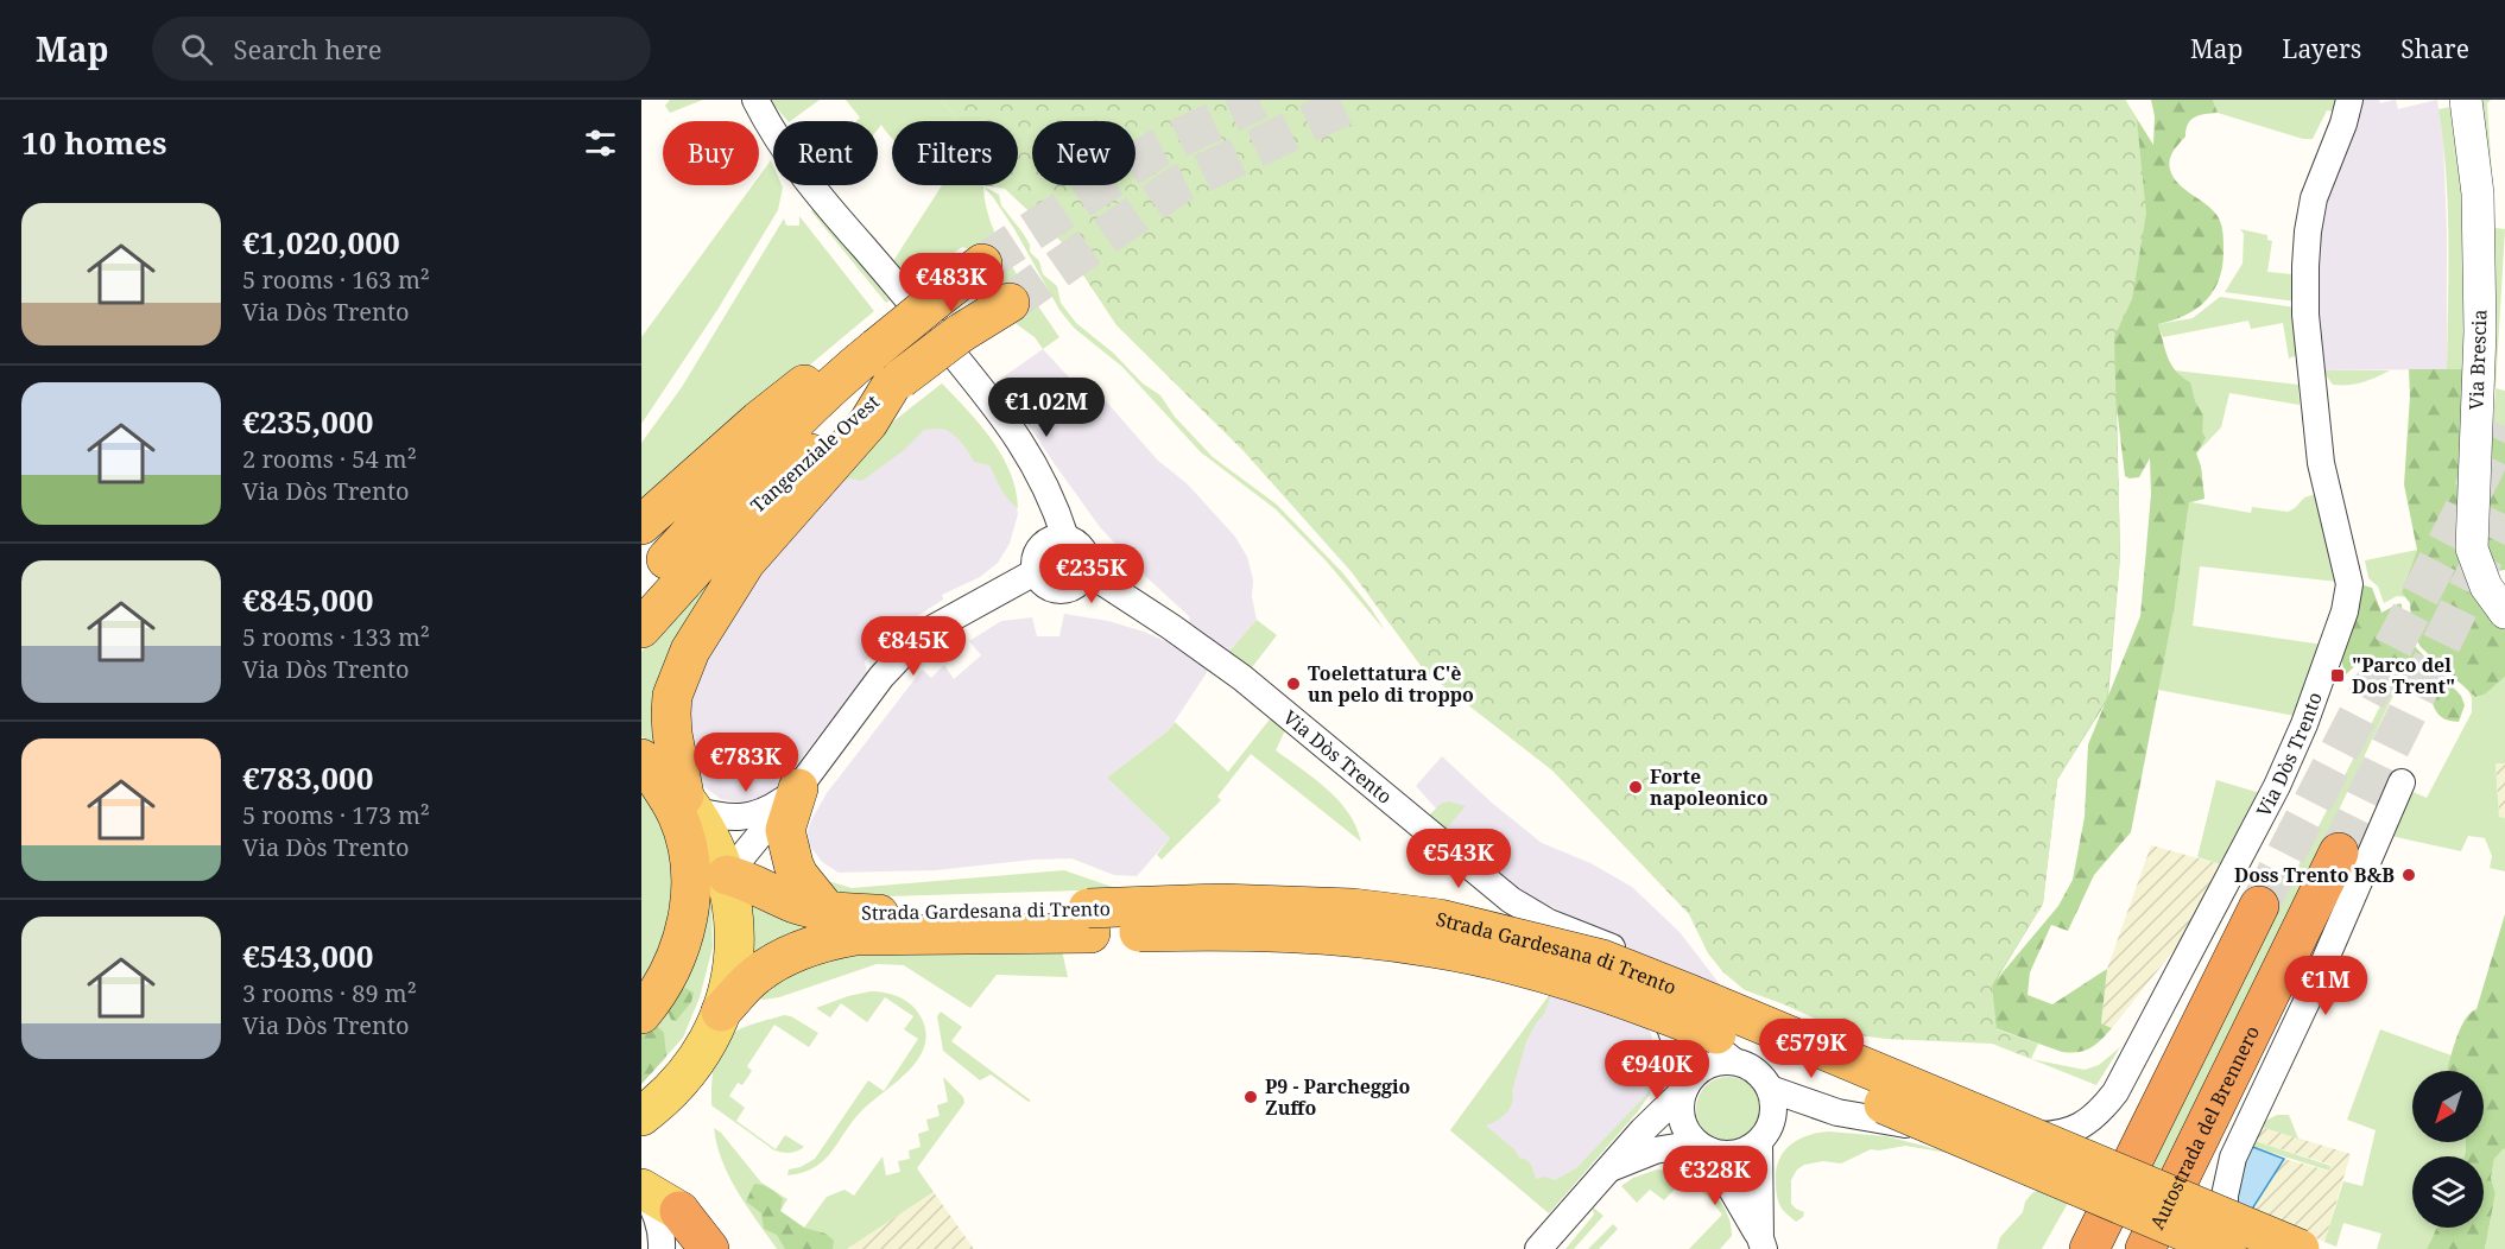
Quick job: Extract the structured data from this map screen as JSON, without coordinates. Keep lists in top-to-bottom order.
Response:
{
  "streets": {
    "highway": ["Tangenziale Ovest", "Strada Gardesana di Trento", "Autostrada del Brennero"],
    "street": ["Via Brescia", "Via Dòs Trento"]
  },
  "places": {
    "transit": ["\"Parco del Dos Trent\""],
    "other": [
      "Toelettatura C'è un pelo di troppo",
      "Forte napoleonico",
      "Doss Trento B&B",
      "P9 - Parcheggio Zuffo"
    ]
  },
  "north": "bottom left",
  "page": {
    "header": "Map",
    "search": "Search here",
    "nav": ["Map", "Layers", "Share"],
    "heading": "10 homes",
    "chip": [
      "Buy",
      "Rent",
      "Filters",
      "New"
    ],
    "list": [
      {
        "name": "€1,020,000",
        "note": "5 rooms · 163 m² · Via Dòs Trento"
      },
      {
        "name": "€235,000",
        "note": "2 rooms · 54 m² · Via Dòs Trento"
      },
      {
        "name": "€845,000",
        "note": "5 rooms · 133 m² · Via Dòs Trento"
      },
      {
        "name": "€783,000",
        "note": "5 rooms · 173 m² · Via Dòs Trento"
      },
      {
        "name": "€543,000",
        "note": "3 rooms · 89 m² · Via Dòs Trento"
      }
    ],
    "price": [
      "€483K",
      "€1.02M",
      "€235K",
      "€845K",
      "€783K",
      "€543K",
      "€1M",
      "€579K",
      "€940K",
      "€328K"
    ]
  }
}
